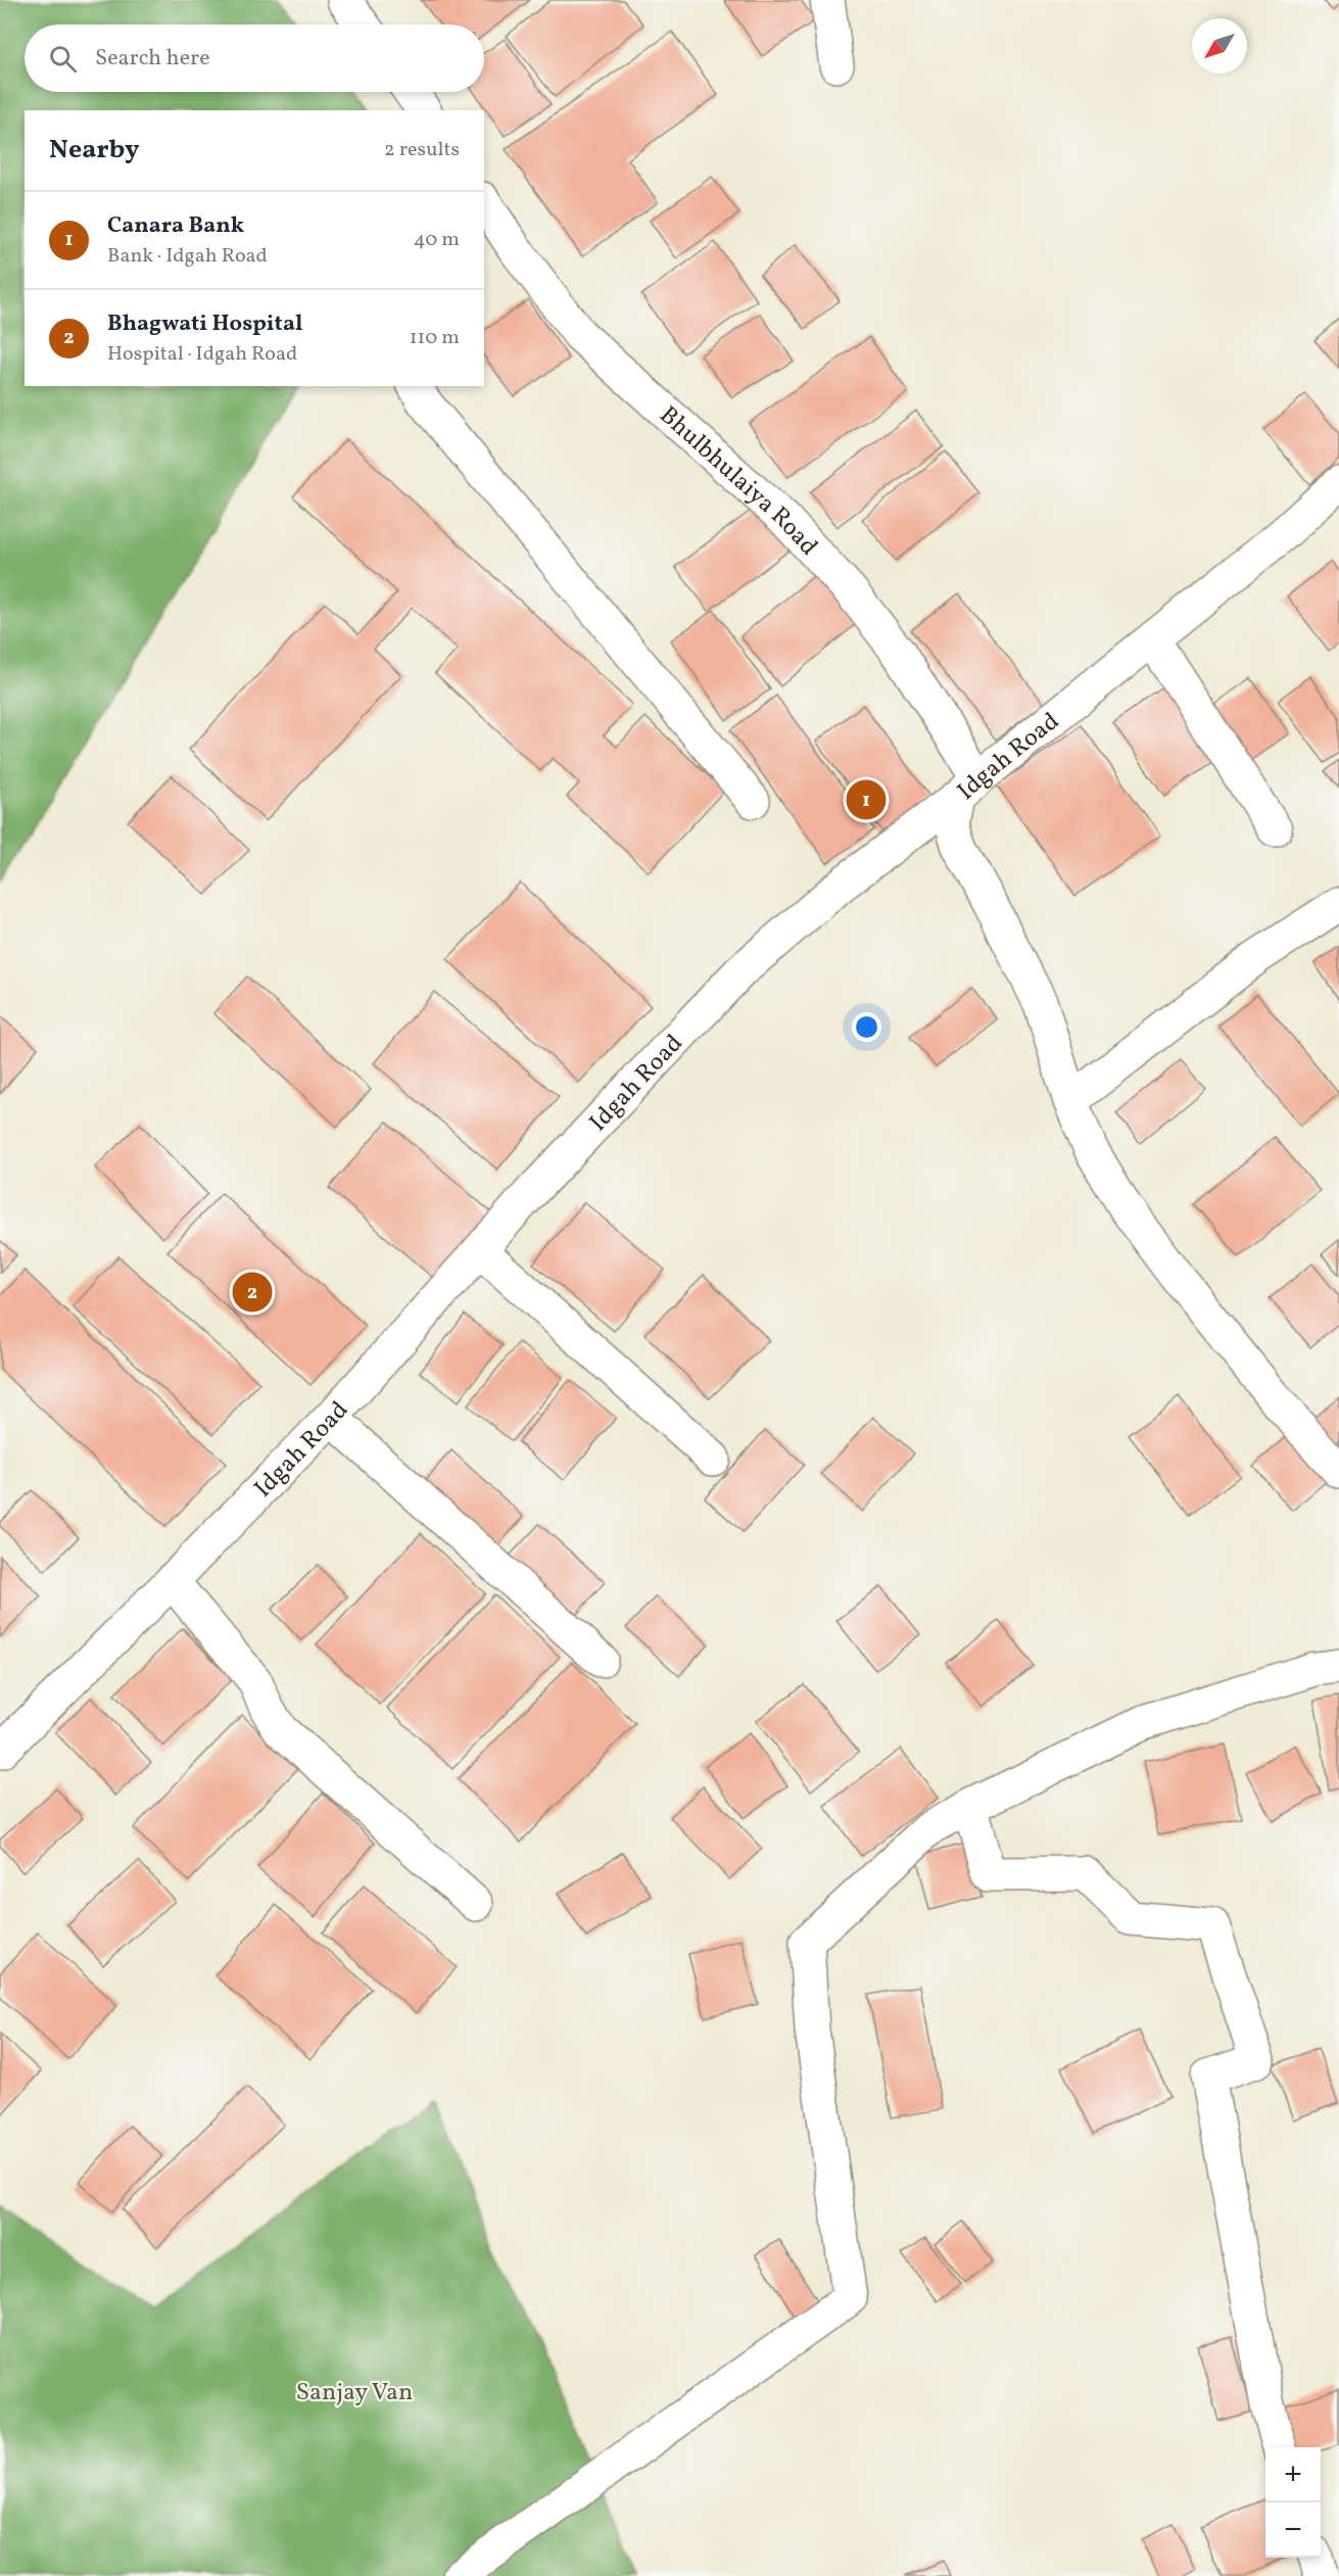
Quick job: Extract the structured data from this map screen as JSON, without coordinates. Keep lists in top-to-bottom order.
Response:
{
  "streets": {
    "street": ["Bhulbhulaiya Road", "Idgah Road"]
  },
  "crossings": [
    ["Bhulbhulaiya Road", "Idgah Road"]
  ],
  "parks": ["Sanjay Van"],
  "north": "bottom left",
  "page": {
    "search": "Search here",
    "heading": ["Nearby", "2 results"],
    "list": [
      {
        "mark": "1",
        "name": "Canara Bank",
        "note": "Bank · Idgah Road",
        "value": "40 m"
      },
      {
        "mark": "2",
        "name": "Bhagwati Hospital",
        "note": "Hospital · Idgah Road",
        "value": "110 m"
      }
    ],
    "pins": ["1", "2"],
    "map_buttons": ["+", "−"]
  }
}
